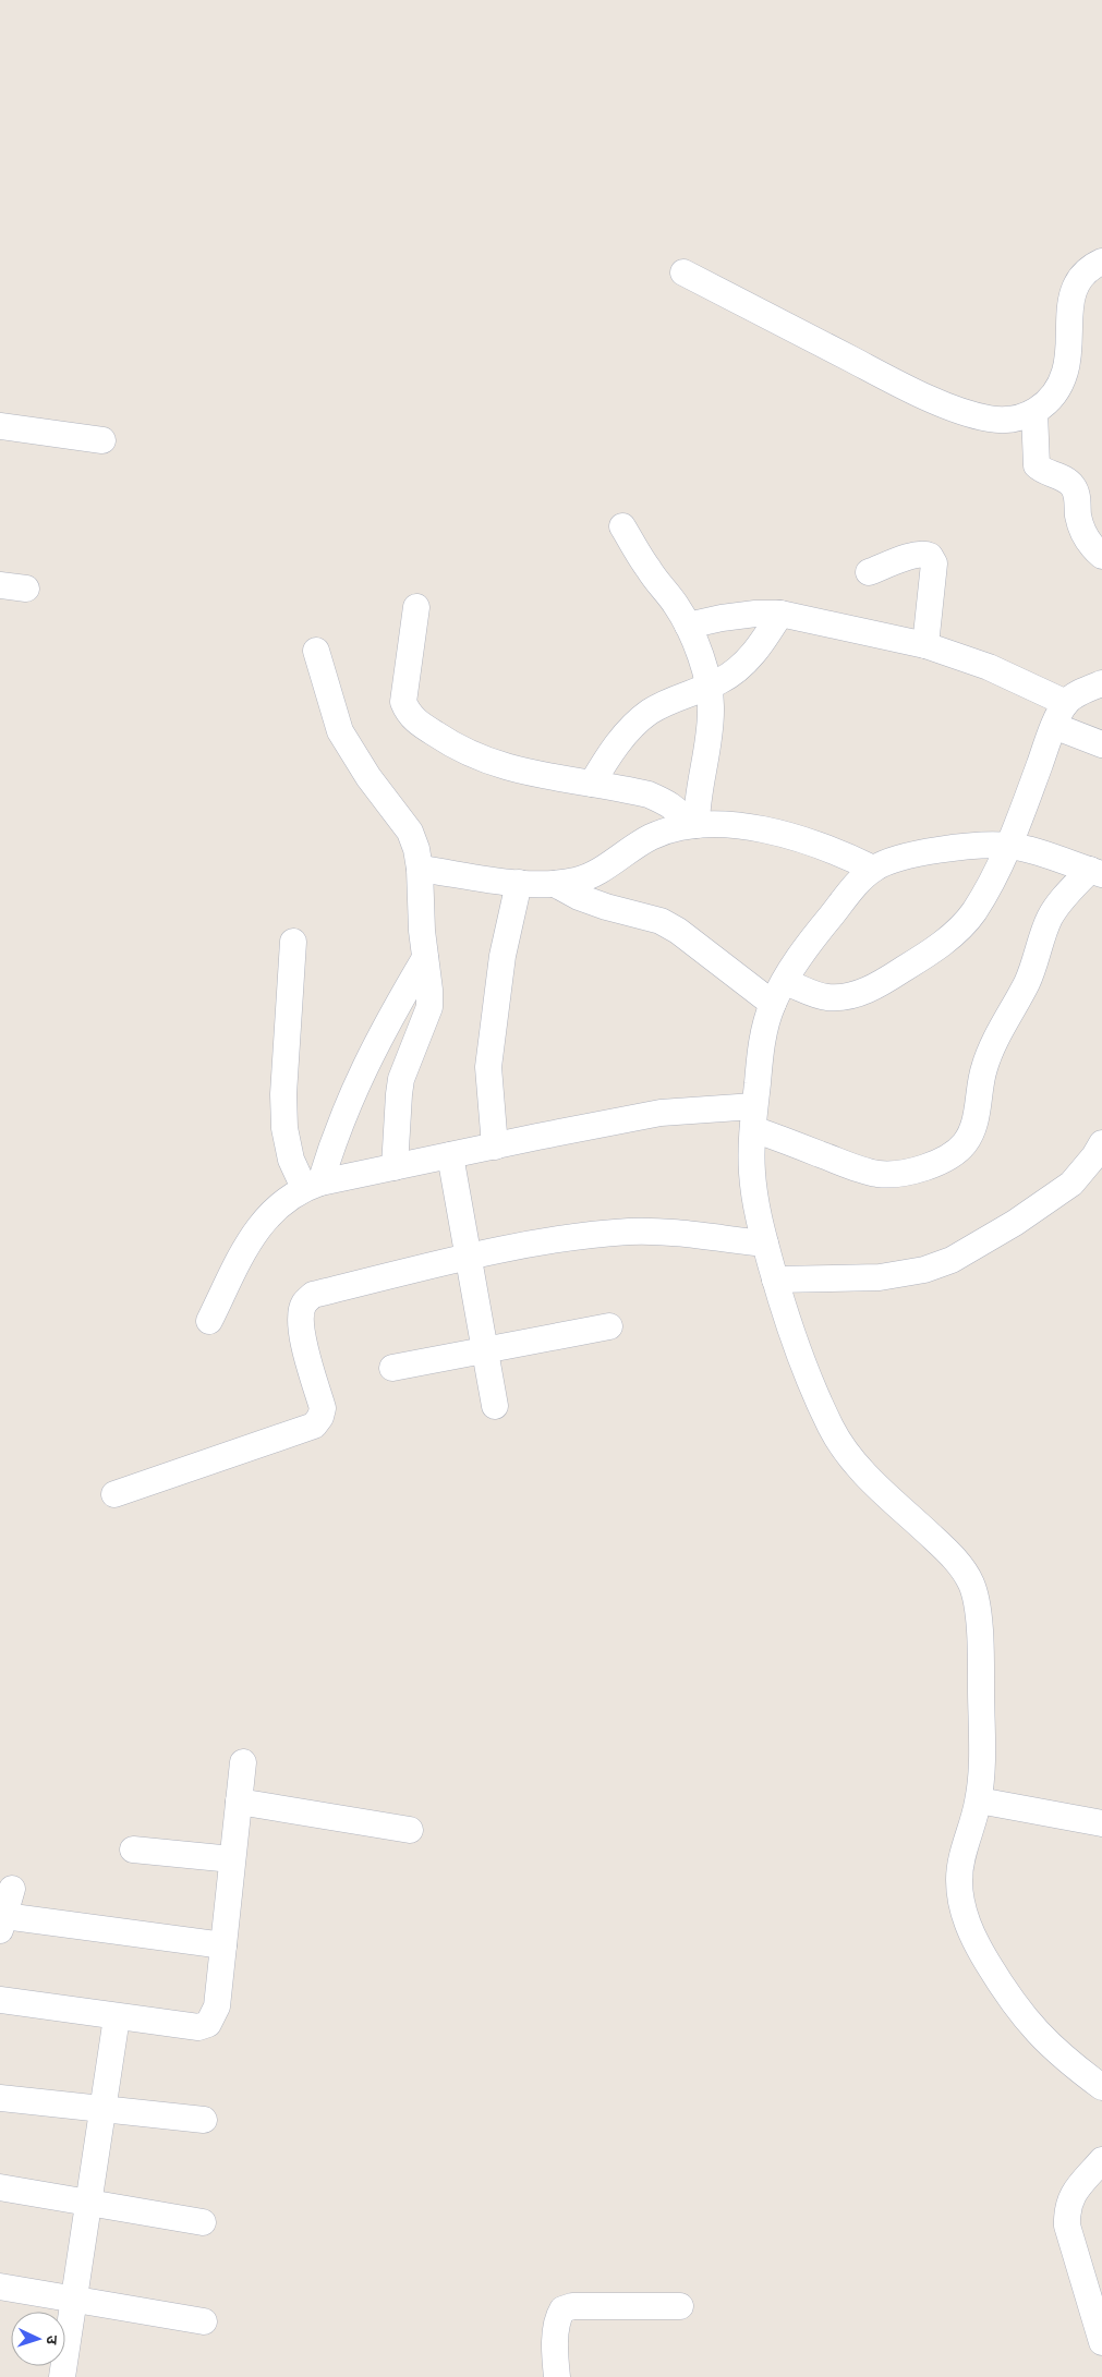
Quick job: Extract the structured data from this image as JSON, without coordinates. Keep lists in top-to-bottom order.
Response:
{
  "north": "right"
}
